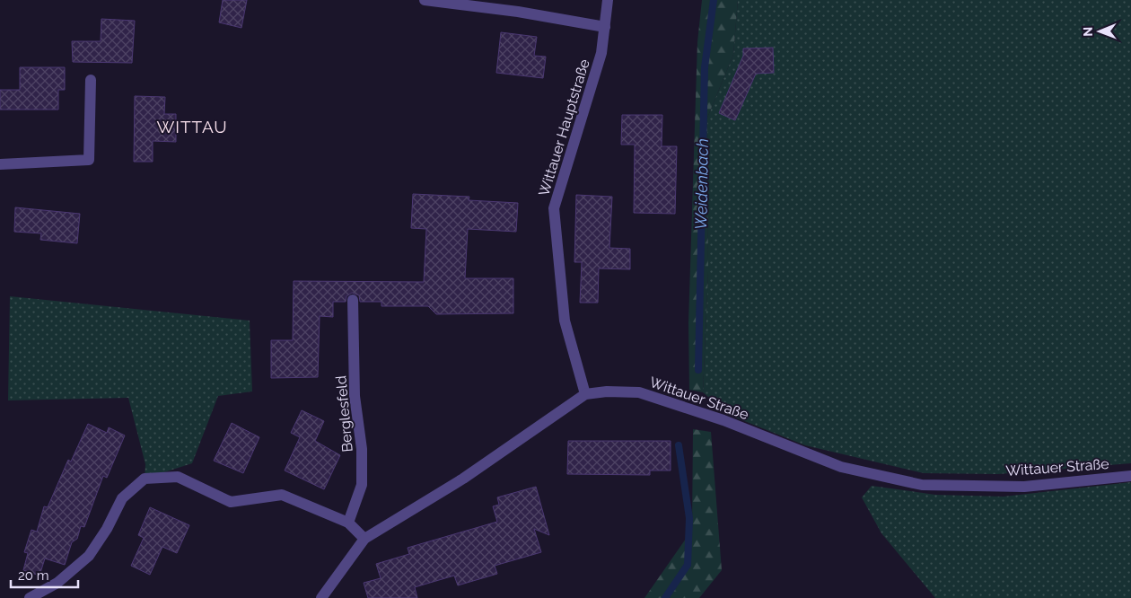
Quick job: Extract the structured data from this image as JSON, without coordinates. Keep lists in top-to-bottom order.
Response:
{
  "streets": {
    "street": ["Wittauer Hauptstraße", "Wittauer Straße", "Berglesfeld"]
  },
  "crossings": [
    ["Wittauer Hauptstraße", "Wittauer Straße"]
  ],
  "districts": ["WITTAU"],
  "water": ["Weidenbach"],
  "scale_bar": "20 m",
  "north": "left"
}
